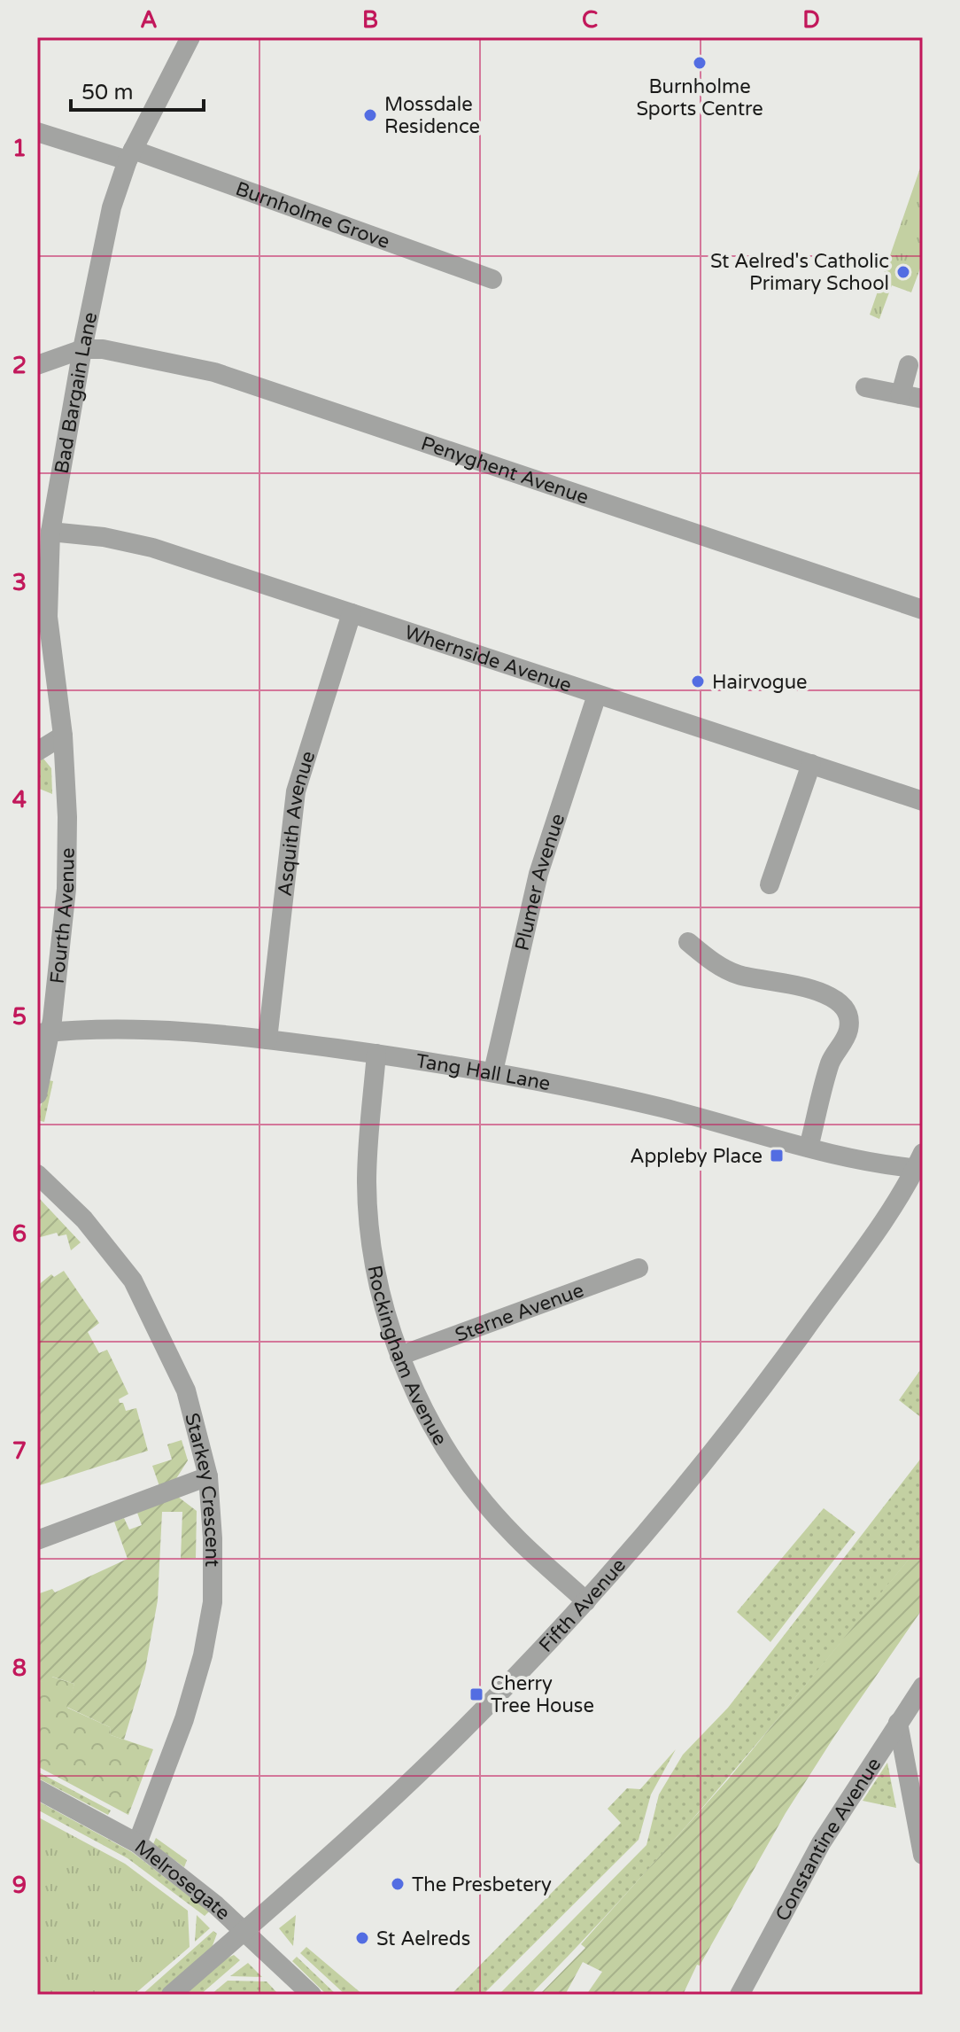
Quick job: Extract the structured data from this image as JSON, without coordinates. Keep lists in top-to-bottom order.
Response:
{
  "streets": {
    "street": [
      "Burnholme Grove",
      "Bad Bargain Lane",
      "Penyghent Avenue",
      "Whernside Avenue",
      "Asquith Avenue",
      "Plumer Avenue",
      "Fourth Avenue",
      "Tang Hall Lane",
      "Sterne Avenue",
      "Rockingham Avenue",
      "Starkey Crescent",
      "Fifth Avenue",
      "Constantine Avenue",
      "Melrosegate"
    ]
  },
  "crossings": [
    ["Burnholme Grove", "Bad Bargain Lane"],
    ["Bad Bargain Lane", "Penyghent Avenue"],
    ["Bad Bargain Lane", "Whernside Avenue"],
    ["Bad Bargain Lane", "Fourth Avenue"],
    ["Whernside Avenue", "Asquith Avenue"],
    ["Whernside Avenue", "Plumer Avenue"],
    ["Asquith Avenue", "Tang Hall Lane"],
    ["Plumer Avenue", "Tang Hall Lane"],
    ["Fourth Avenue", "Tang Hall Lane"],
    ["Tang Hall Lane", "Rockingham Avenue"],
    ["Tang Hall Lane", "Fifth Avenue"],
    ["Sterne Avenue", "Rockingham Avenue"],
    ["Rockingham Avenue", "Fifth Avenue"],
    ["Starkey Crescent", "Melrosegate"],
    ["Fifth Avenue", "Melrosegate"]
  ],
  "places": {
    "other": [
      "Burnholme Sports Centre",
      "Mossdale Residence",
      "St Aelred's Catholic Primary School",
      "Hairvogue",
      "The Presbetery",
      "St Aelreds"
    ],
    "transit": ["Appleby Place", "Cherry Tree House"]
  },
  "scale_bar": "50 m",
  "grid": {
    "columns": [
      "A",
      "B",
      "C",
      "D"
    ],
    "rows": [
      "1",
      "2",
      "3",
      "4",
      "5",
      "6",
      "7",
      "8",
      "9"
    ]
  }
}
